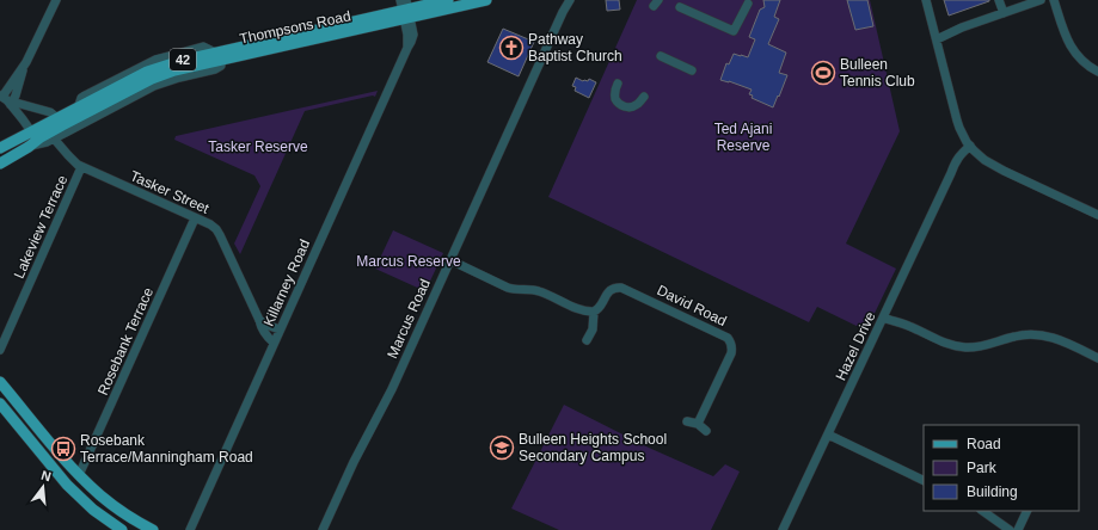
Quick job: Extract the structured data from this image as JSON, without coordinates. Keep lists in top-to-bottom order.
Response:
{
  "streets": {
    "main road": ["Thompsons Road", "42"],
    "street": [
      "Tasker Street",
      "Lakeview Terrace",
      "Killarney Road",
      "David Road",
      "Marcus Road",
      "Rosebank Terrace",
      "Hazel Drive"
    ]
  },
  "crossings": [
    ["Thompsons Road", "Tasker Street"],
    ["Thompsons Road", "Killarney Road"],
    ["Tasker Street", "Lakeview Terrace"],
    ["Tasker Street", "Killarney Road"],
    ["Tasker Street", "Rosebank Terrace"]
  ],
  "parks": ["Ted Ajani Reserve", "Tasker Reserve", "Marcus Reserve"],
  "places": {
    "church": ["Pathway Baptist Church"],
    "sports": ["Bulleen Tennis Club"],
    "school or university": ["Bulleen Heights School Secondary Campus"],
    "bus stop": ["Rosebank Terrace/Manningham Road"]
  },
  "legend": ["Road", "Park", "Building"],
  "north": "top"
}
